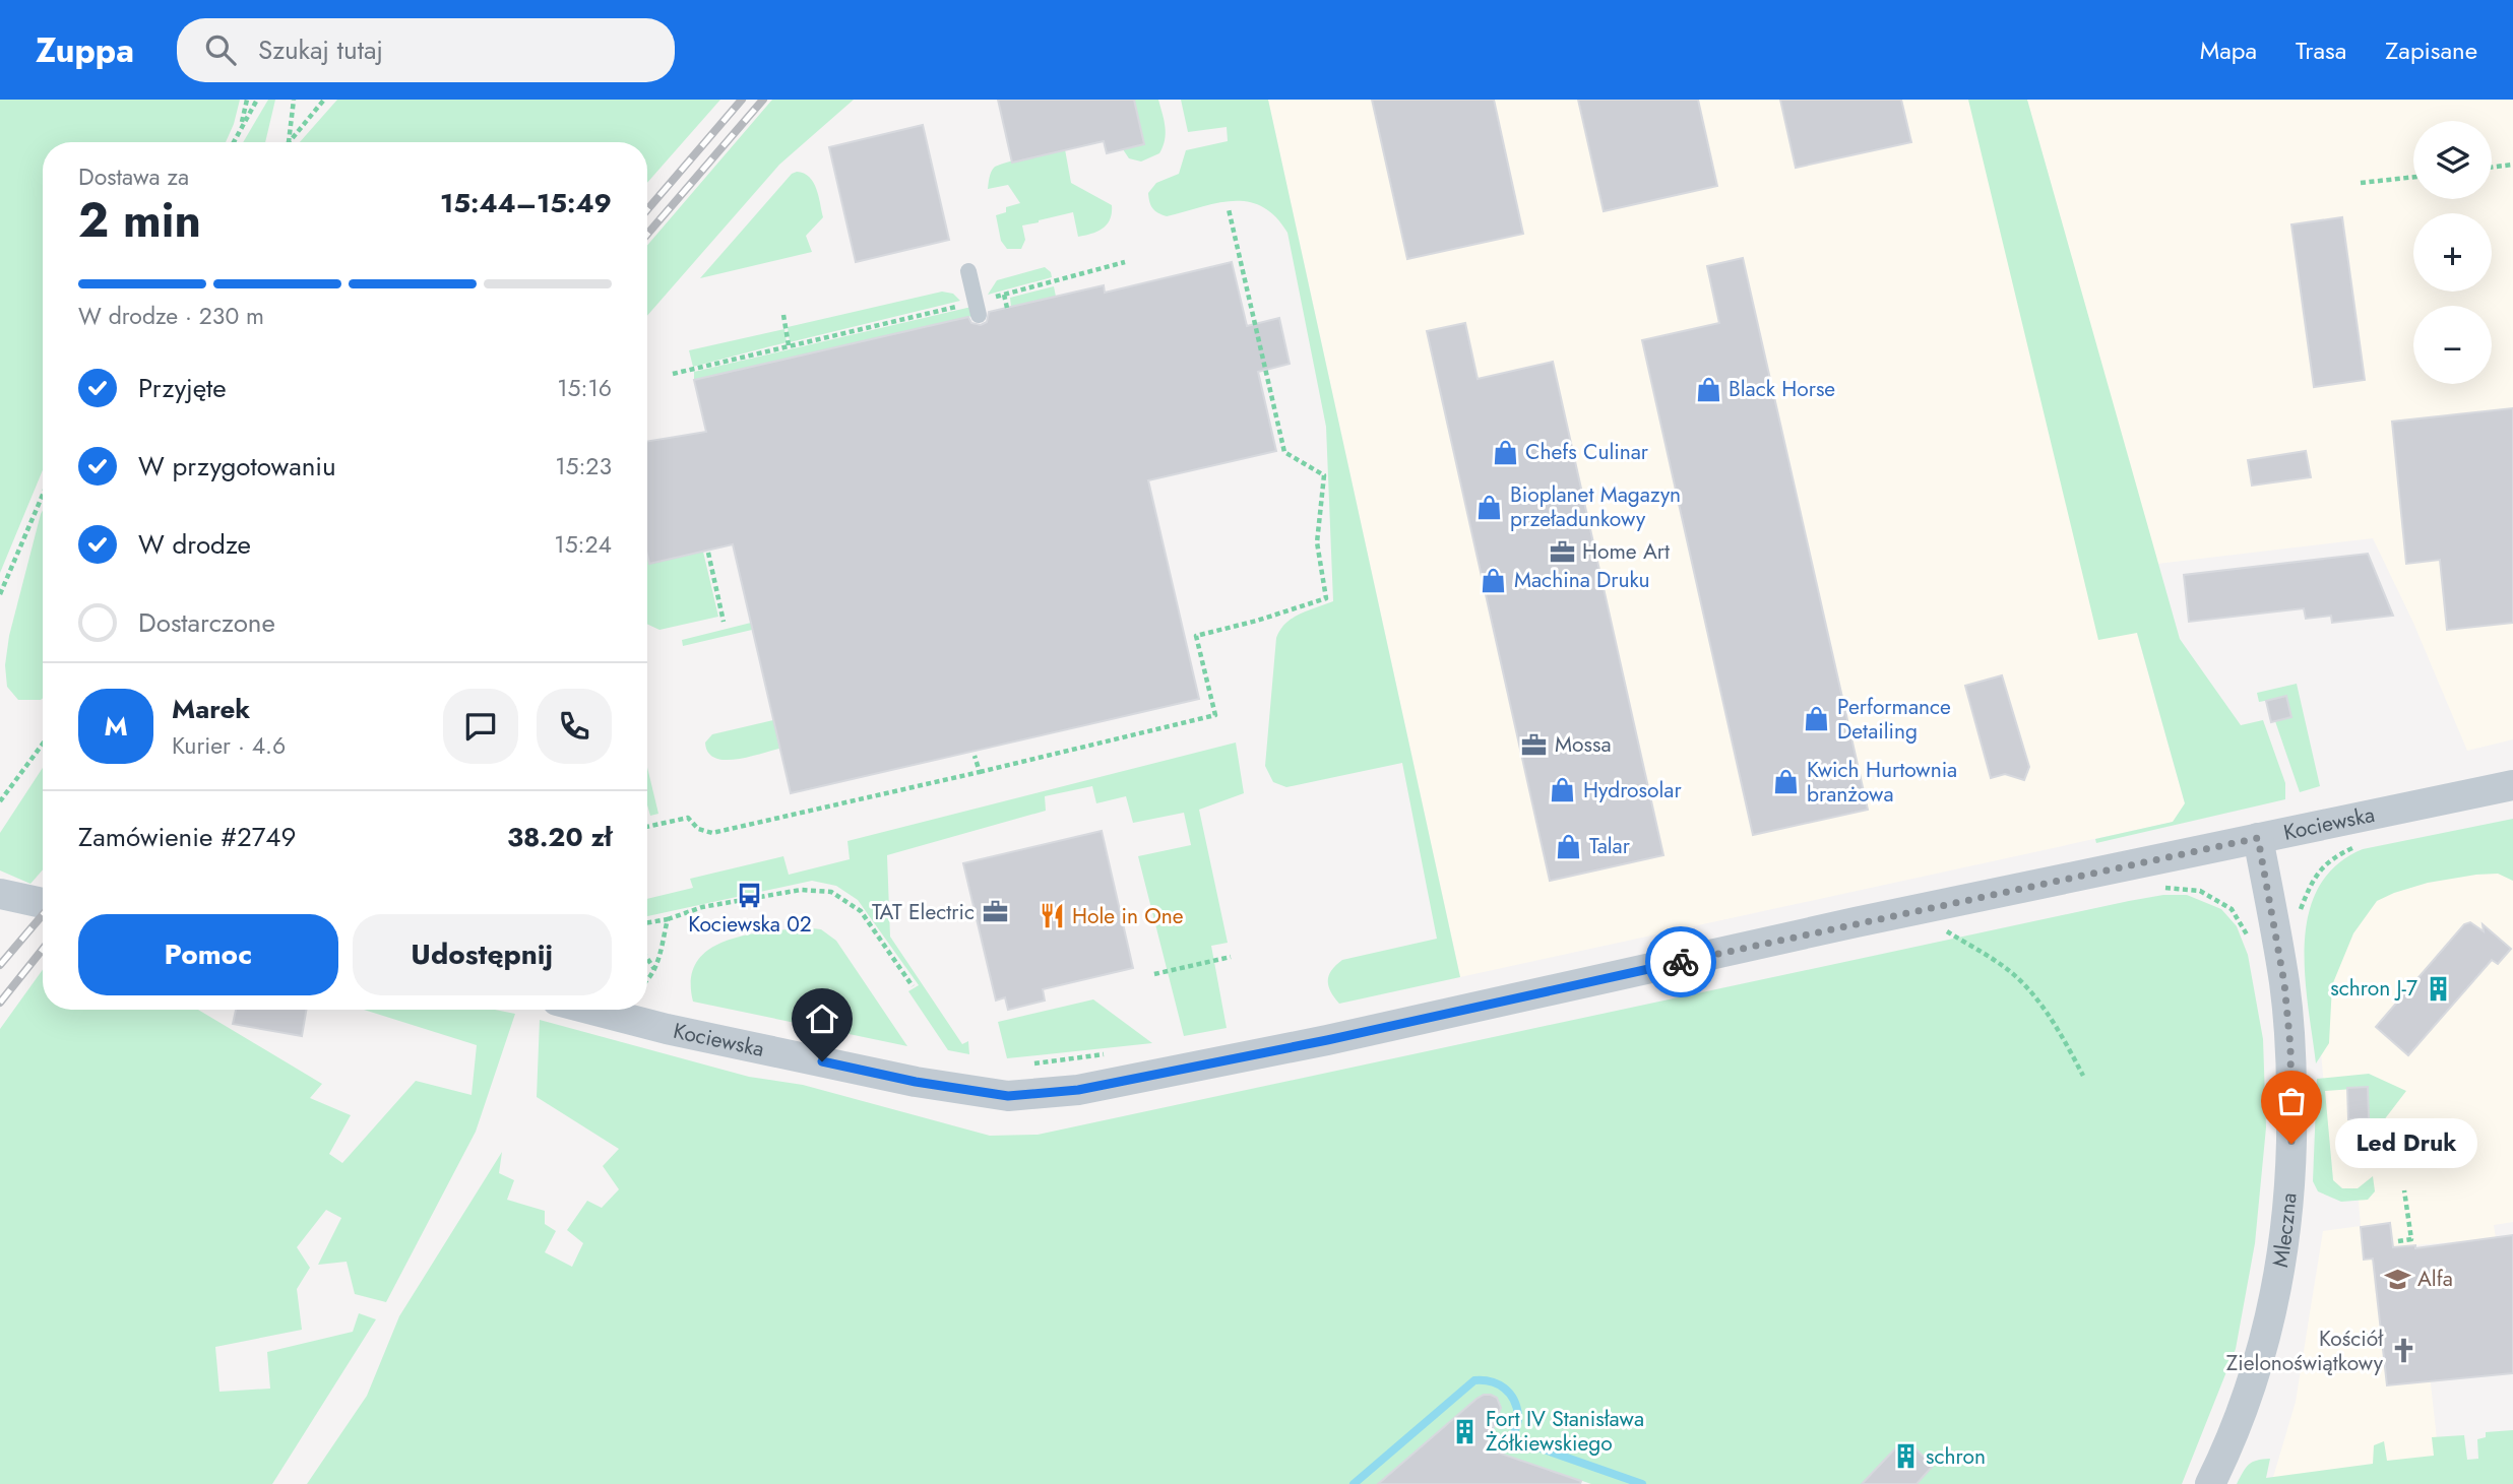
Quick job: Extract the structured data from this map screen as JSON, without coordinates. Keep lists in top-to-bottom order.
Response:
{
  "streets": {
    "street": ["Kociewska", "Mleczna"]
  },
  "crossings": [
    ["Kociewska", "Mleczna"]
  ],
  "places": {
    "shop": [
      "Black Horse",
      "Chefs Culinar",
      "Bioplanet Magazyn przeładunkowy",
      "Machina Druku",
      "Performance Detailing",
      "Kwich Hurtownia branżowa",
      "Hydrosolar",
      "Talar"
    ],
    "office": ["Home Art", "Mossa", "TAT Electric"],
    "bus stop": ["Kociewska 02"],
    "restaurant": ["Hole in One"],
    "building": ["schron J-7", "Fort IV Stanisława Żółkiewskiego", "schron"],
    "other": ["Led Druk"],
    "school or university": ["Alfa"],
    "church": ["Kościół Zielonoświątkowy"]
  },
  "page": {
    "header": "Zuppa",
    "search": "Szukaj tutaj",
    "nav": ["Mapa", "Trasa", "Zapisane"],
    "map_buttons": ["+", "−"],
    "heading": ["2 min", "Dostawa za", "15:44–15:49"],
    "panel": [
      "Marek",
      "Kurier · 4.6",
      "Zamówienie #2749",
      "38.20 zł"
    ],
    "bar": "W drodze · 230 m",
    "list": [
      ["Przyjęte", "15:16"],
      ["W przygotowaniu", "15:23"],
      ["W drodze", "15:24"],
      "Dostarczone"
    ],
    "round": "M",
    "buttons": ["Pomoc", "Udostępnij"],
    "bubble": "Led Druk"
  }
}
